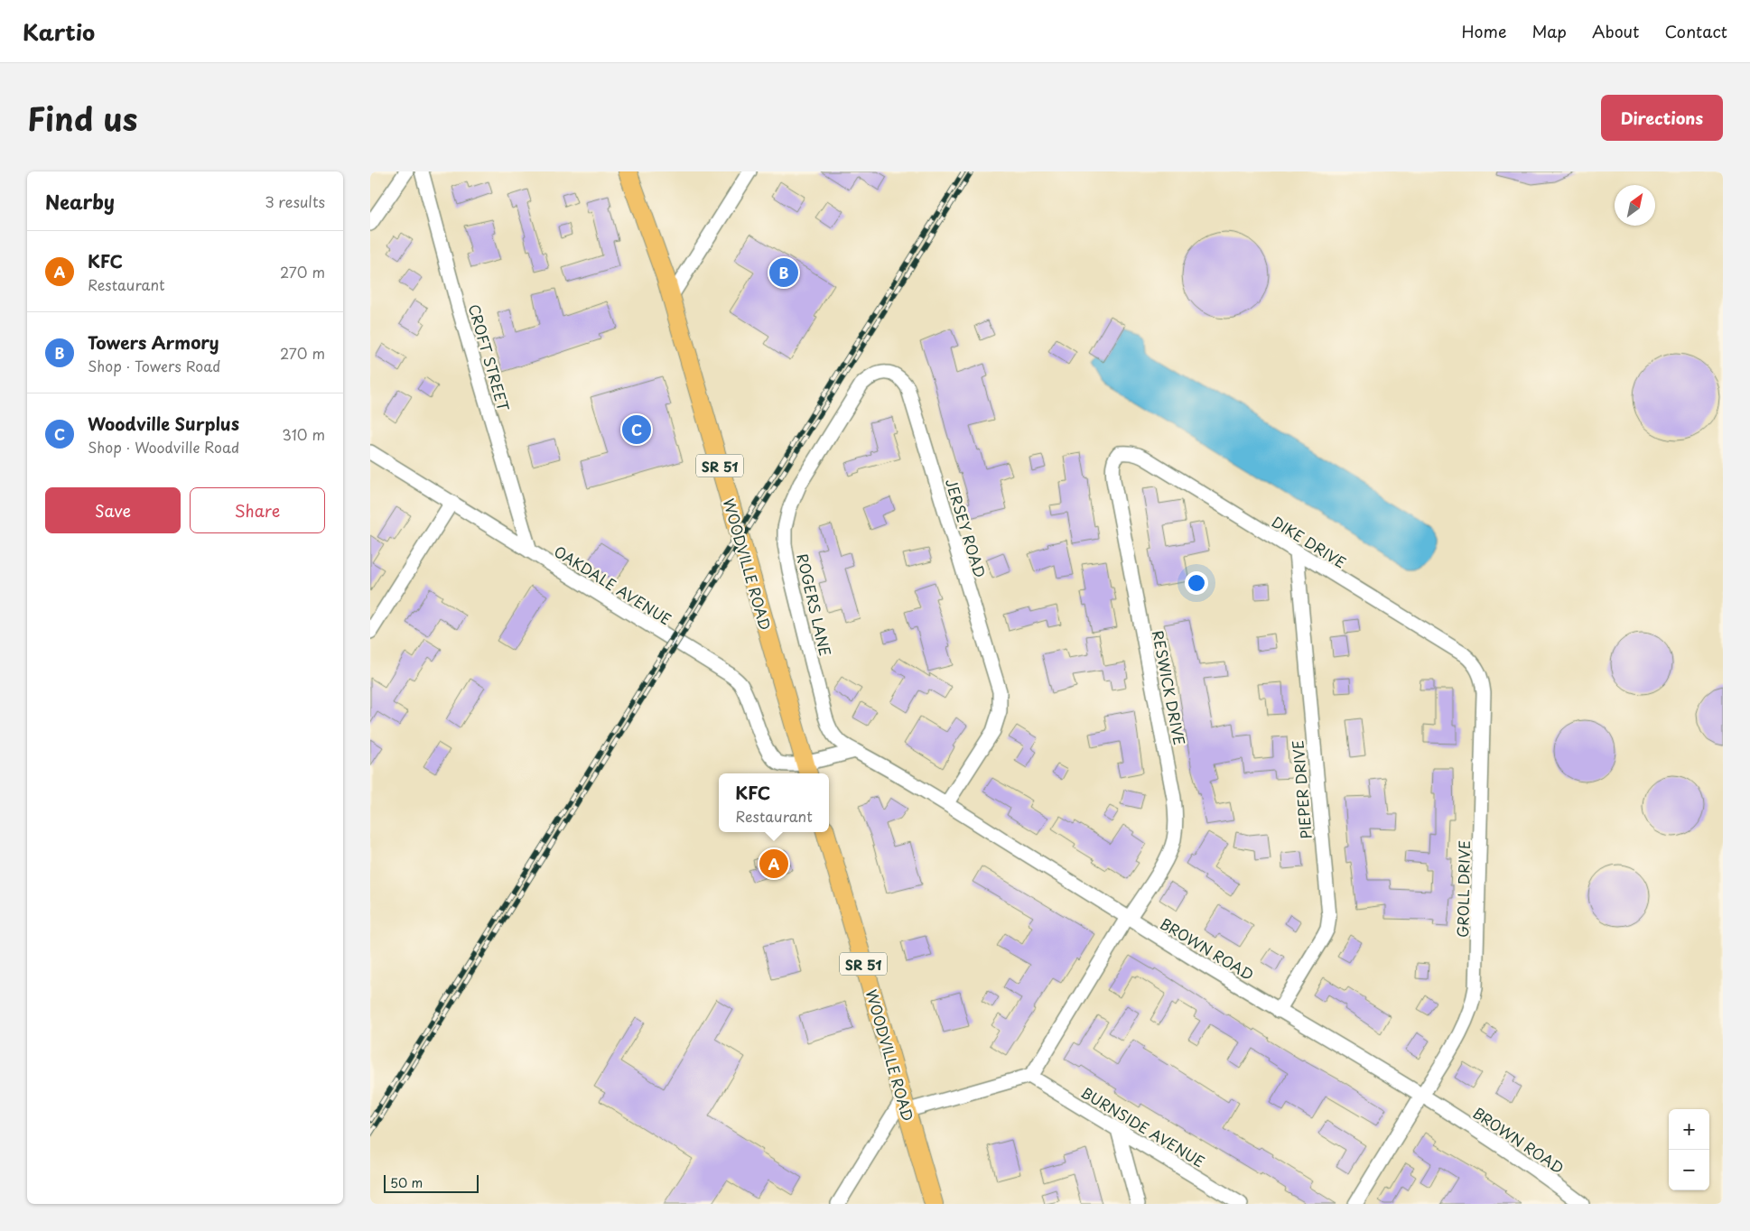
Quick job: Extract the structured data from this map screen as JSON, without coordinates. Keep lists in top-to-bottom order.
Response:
{
  "streets": {
    "main road": ["SR 51", "WOODVILLE ROAD"],
    "street": [
      "CROFT STREET",
      "JERSEY ROAD",
      "DIKE DRIVE",
      "OAKDALE AVENUE",
      "ROGERS LANE",
      "RESWICK DRIVE",
      "PIEPER DRIVE",
      "GROLL DRIVE",
      "BROWN ROAD",
      "BURNSIDE AVENUE"
    ]
  },
  "crossings": [
    ["CROFT STREET", "OAKDALE AVENUE"],
    ["JERSEY ROAD", "ROGERS LANE"],
    ["JERSEY ROAD", "BROWN ROAD"],
    ["DIKE DRIVE", "RESWICK DRIVE"],
    ["DIKE DRIVE", "PIEPER DRIVE"],
    ["DIKE DRIVE", "GROLL DRIVE"],
    ["WOODVILLE ROAD", "OAKDALE AVENUE"],
    ["ROGERS LANE", "BROWN ROAD"],
    ["RESWICK DRIVE", "BROWN ROAD"],
    ["RESWICK DRIVE", "BURNSIDE AVENUE"],
    ["PIEPER DRIVE", "BROWN ROAD"],
    ["GROLL DRIVE", "BROWN ROAD"]
  ],
  "scale_bar": "50 m",
  "north": "top right",
  "page": {
    "header": "Kartio",
    "nav": [
      "Home",
      "Map",
      "About",
      "Contact"
    ],
    "title": "Find us",
    "buttons": [
      "Directions",
      ["Save", "Share"]
    ],
    "heading": ["Nearby", "3 results"],
    "list": [
      {
        "mark": "A",
        "name": "KFC",
        "note": "Restaurant",
        "value": "270 m"
      },
      {
        "mark": "B",
        "name": "Towers Armory",
        "note": "Shop · Towers Road",
        "value": "270 m"
      },
      {
        "mark": "C",
        "name": "Woodville Surplus",
        "note": "Shop · Woodville Road",
        "value": "310 m"
      }
    ],
    "pins": ["B", "C", "A"],
    "popup": ["KFC", "Restaurant"],
    "map_buttons": ["+", "−"],
    "scale": "50 m"
  }
}
